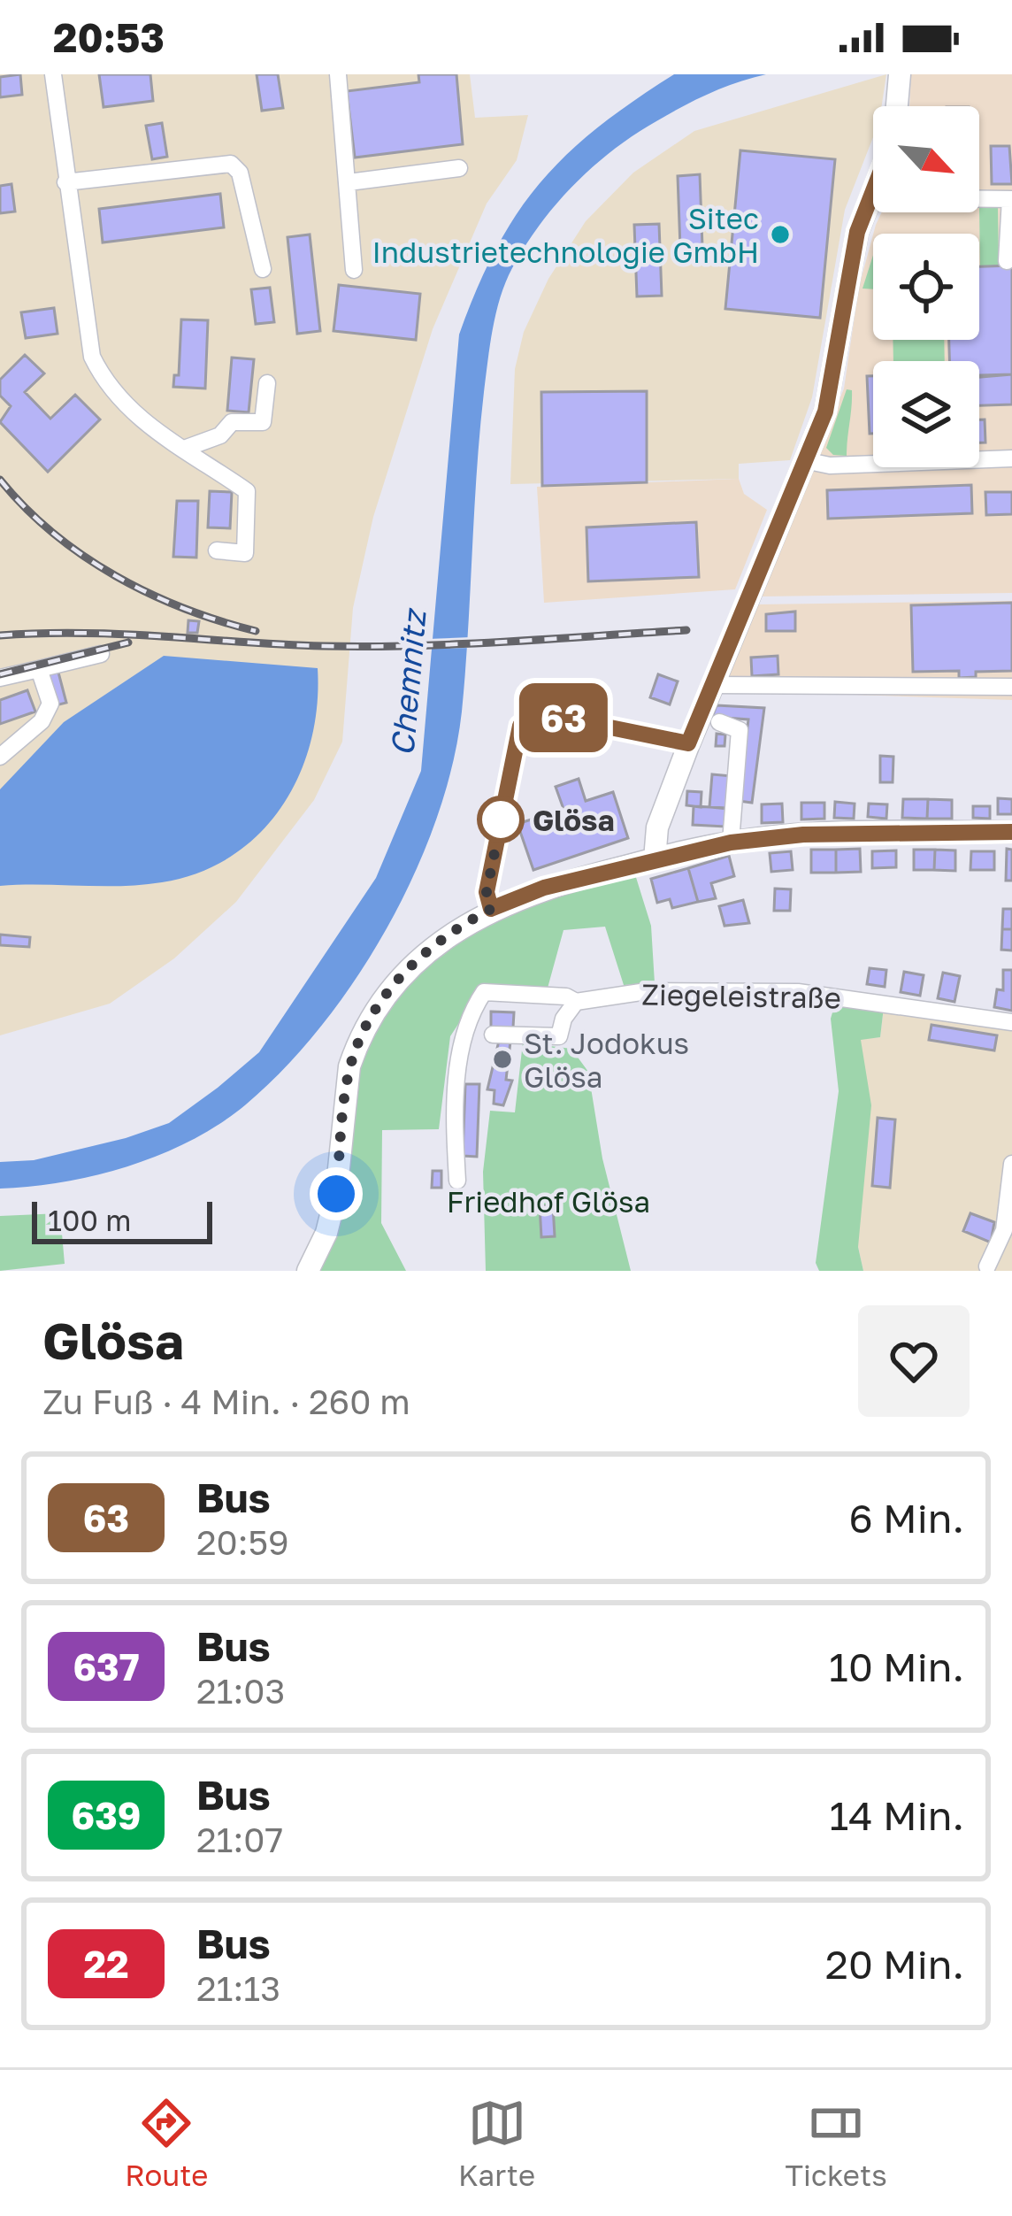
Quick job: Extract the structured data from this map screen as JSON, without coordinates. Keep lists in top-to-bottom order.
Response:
{
  "streets": {
    "street": ["Ziegeleistraße"]
  },
  "water": ["Chemnitz"],
  "parks": ["Friedhof Glösa"],
  "places": ["Sitec Industrietechnologie GmbH", "Glösa", "St. Jodokus Glösa"],
  "lines": ["bus line 63"],
  "scale_bar": "100 m",
  "north": "bottom right",
  "page": {
    "status": "20:53",
    "on_map": "63",
    "scale": "100 m",
    "heading": ["Glösa", "Zu Fuß · 4 Min. · 260 m"],
    "list": [
      {
        "mark": "63",
        "name": "Bus",
        "note": "20:59",
        "value": "6 Min."
      },
      {
        "mark": "637",
        "name": "Bus",
        "note": "21:03",
        "value": "10 Min."
      },
      {
        "mark": "639",
        "name": "Bus",
        "note": "21:07",
        "value": "14 Min."
      },
      {
        "mark": "22",
        "name": "Bus",
        "note": "21:13",
        "value": "20 Min."
      }
    ],
    "tabs": ["Route", "Karte", "Tickets"]
  }
}
